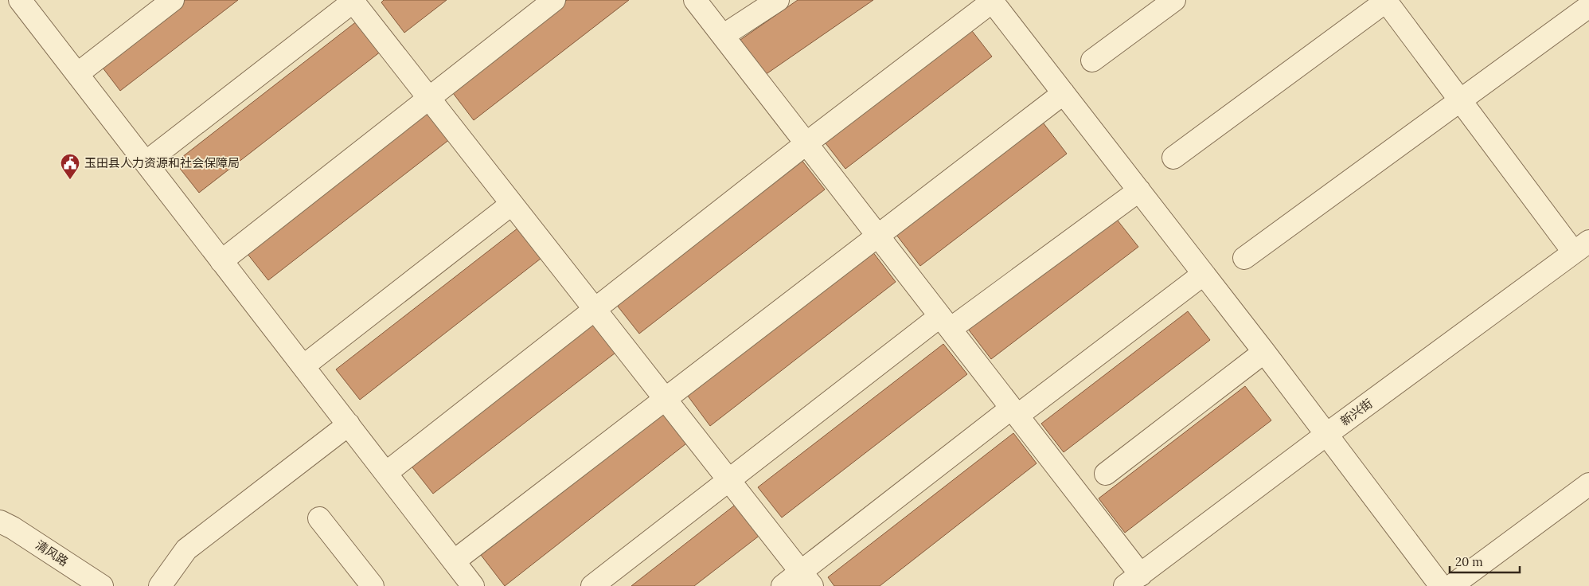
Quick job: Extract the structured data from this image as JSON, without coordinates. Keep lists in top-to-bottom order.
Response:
{
  "streets": {
    "street": ["新兴街", "清风路"]
  },
  "places": {
    "public building": ["玉田县人力资源和社会保障局"]
  },
  "scale_bar": "20 m"
}
